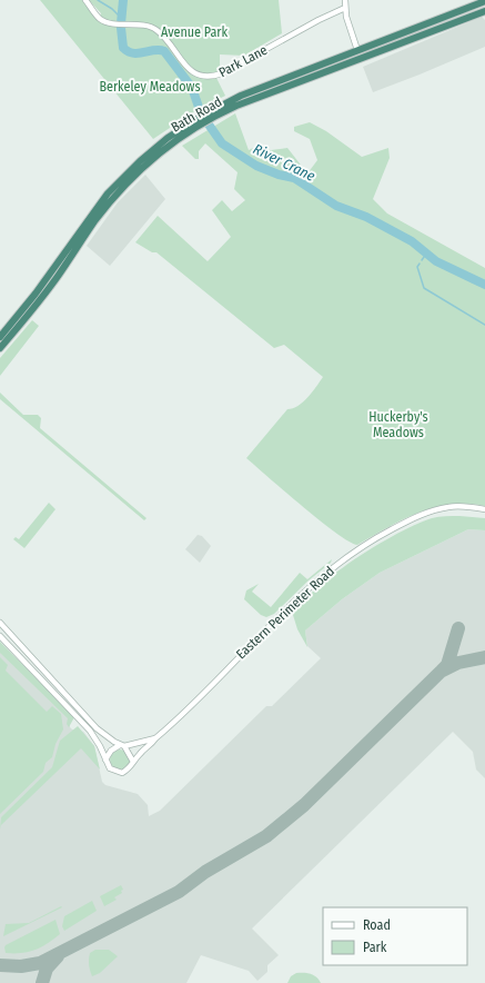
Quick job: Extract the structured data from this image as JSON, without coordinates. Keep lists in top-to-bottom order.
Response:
{
  "streets": {
    "highway": ["Bath Road"],
    "street": ["Park Lane", "Eastern Perimeter Road"]
  },
  "water": ["River Crane"],
  "parks": ["Avenue Park", "Berkeley Meadows", "Huckerby's Meadows"],
  "legend": ["Road", "Park"]
}
